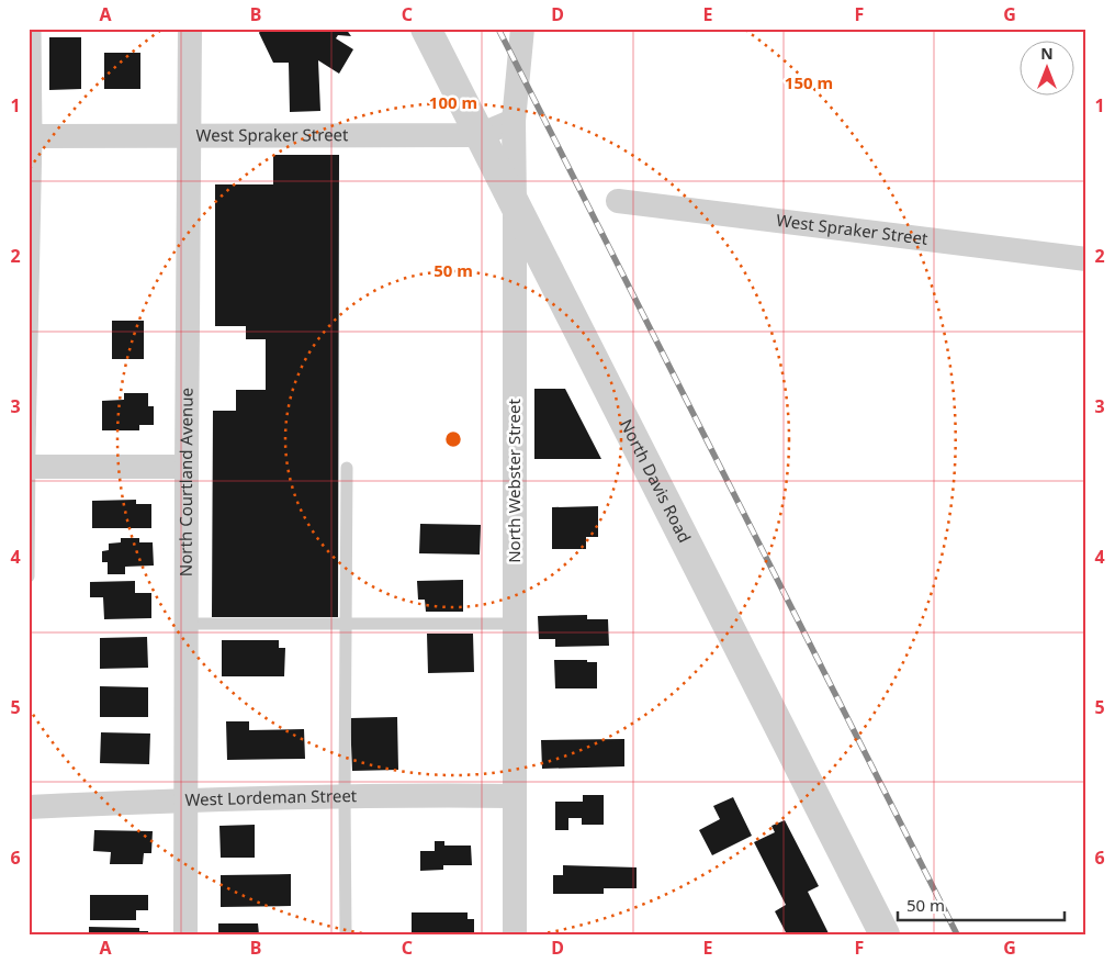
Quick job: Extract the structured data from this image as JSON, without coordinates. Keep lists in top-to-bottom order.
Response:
{
  "streets": {
    "street": [
      "West Spraker Street",
      "North Courtland Avenue",
      "North Webster Street",
      "North Davis Road",
      "West Lordeman Street"
    ]
  },
  "crossings": [
    ["West Spraker Street", "North Courtland Avenue"],
    ["West Spraker Street", "North Webster Street"],
    ["West Spraker Street", "North Davis Road"],
    ["North Courtland Avenue", "West Lordeman Street"],
    ["North Webster Street", "North Davis Road"],
    ["North Webster Street", "West Lordeman Street"]
  ],
  "scale_bar": "50 m",
  "north": "top",
  "grid": {
    "columns": [
      "A",
      "B",
      "C",
      "D",
      "E",
      "F",
      "G"
    ],
    "rows": [
      "1",
      "2",
      "3",
      "4",
      "5",
      "6"
    ]
  },
  "rings": ["150 m", "100 m", "50 m"]
}
